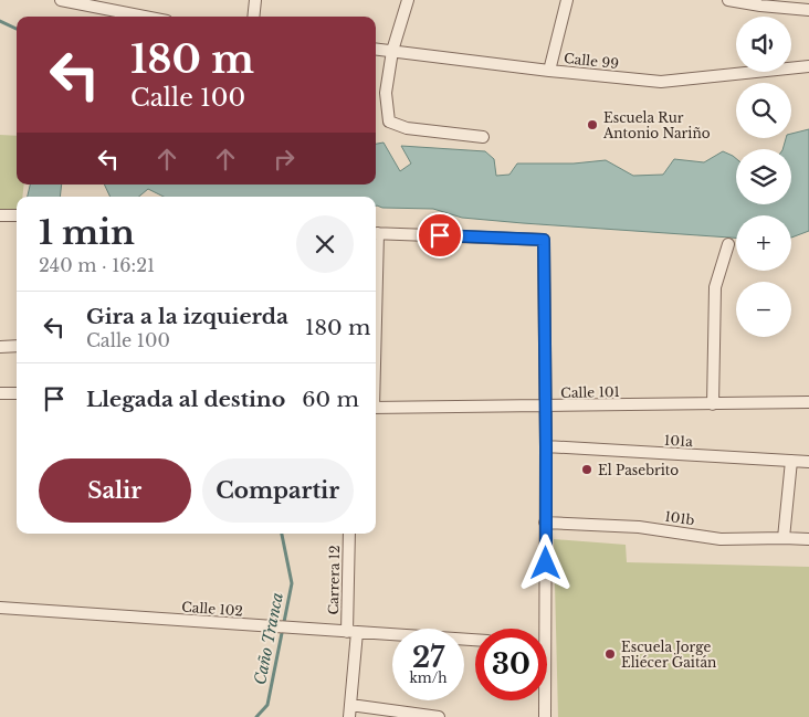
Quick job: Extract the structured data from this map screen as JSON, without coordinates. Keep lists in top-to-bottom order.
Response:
{
  "streets": {
    "street": [
      "Calle 99",
      "Calle 101",
      "101a",
      "101b",
      "Carrera 12",
      "Calle 102"
    ]
  },
  "crossings": [
    ["Carrera 12", "Calle 102"]
  ],
  "water": ["Caño Tranca"],
  "places": ["Escuela Rur Antonio Nariño", "El Pasebrito", "Escuela Jorge Eliécer Gaitán"],
  "page": {
    "map_buttons": ["+", "−"],
    "turn": ["180 m", "Calle 100"],
    "heading": ["1 min", "240 m · 16:21"],
    "list": [
      {
        "name": "Gira a la izquierda",
        "note": "Calle 100",
        "value": "180 m"
      },
      {
        "name": "Llegada al destino",
        "value": "60 m"
      }
    ],
    "buttons": ["Salir", "Compartir"],
    "speed": "27 km/h",
    "limit": "30"
  }
}
